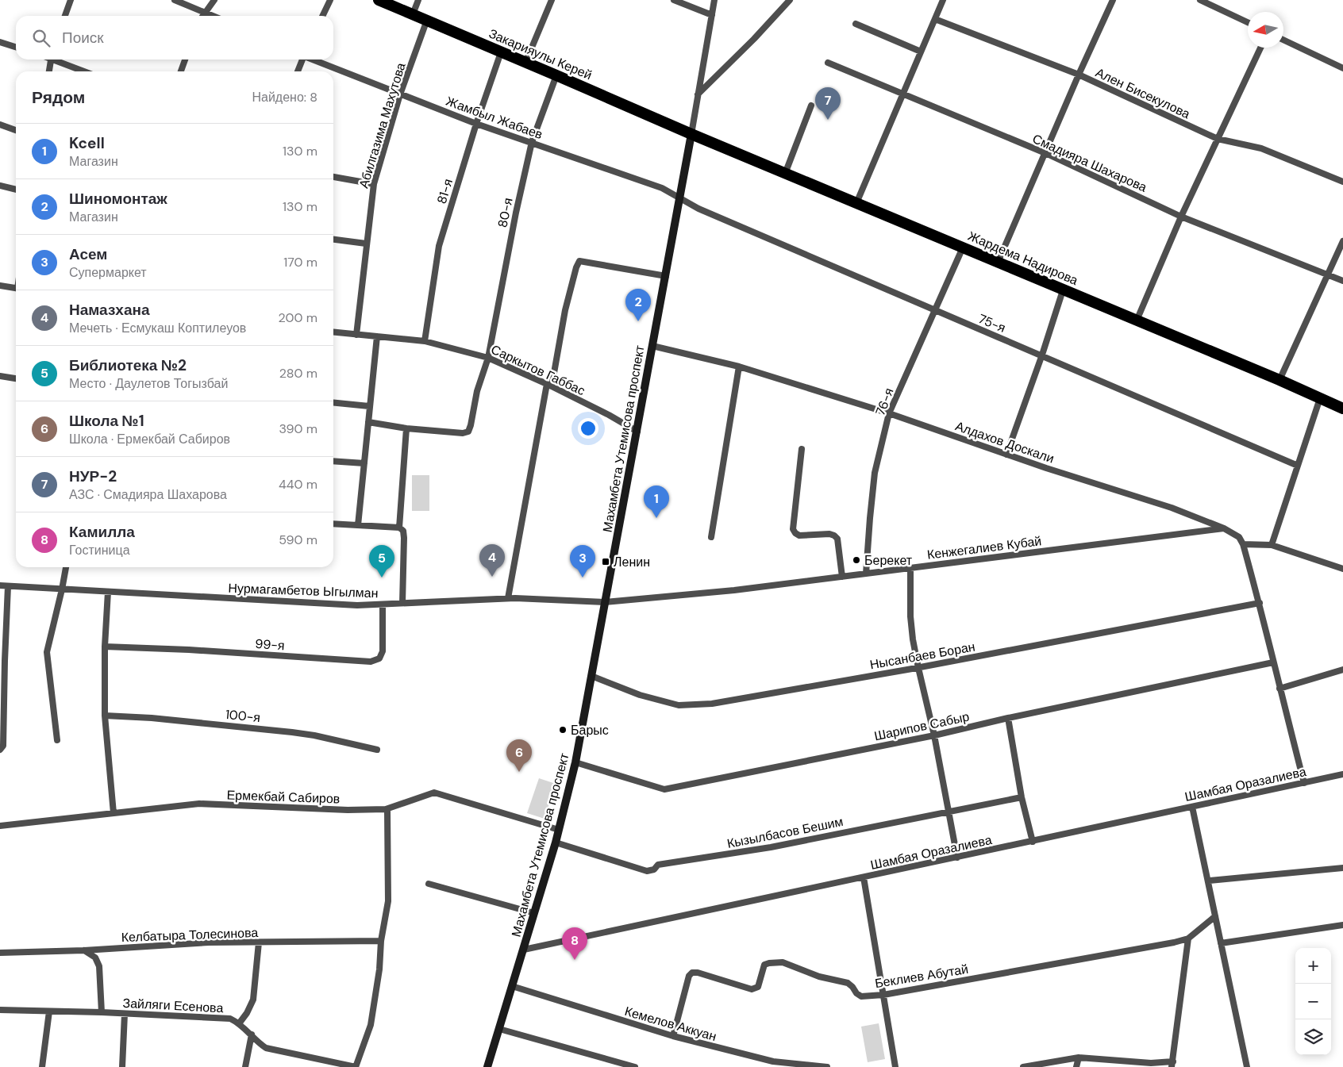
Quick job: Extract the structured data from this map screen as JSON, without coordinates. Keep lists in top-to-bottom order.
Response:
{
  "streets": {
    "highway": ["Закарияулы Керей", "Жардема Надирова"],
    "street": [
      "Ален Бисекулова",
      "Жамбыл Жабаев",
      "Абилгазима Махутова",
      "Смадияра Шахарова",
      "81-я",
      "80-я",
      "75-я",
      "Саркытов Габбас",
      "76-я",
      "Махамбета Утемисова проспект",
      "Алдахов Доскали",
      "Кенжегалиев Кубай",
      "Нурмагамбетов Ыгылман",
      "99-я",
      "Нысанбаев Боран",
      "100-я",
      "Шарипов Сабыр",
      "Шамбая Оразалиева",
      "Ермекбай Сабиров",
      "Кызылбасов Бешим",
      "Келбатыра Толесинова",
      "Беклиев Абутай",
      "Зайляги Есенова",
      "Кемелов Аккуан"
    ]
  },
  "crossings": [
    ["Закарияулы Керей", "Абилгазима Махутова"],
    ["Закарияулы Керей", "81-я"],
    ["Закарияулы Керей", "80-я"],
    ["Закарияулы Керей", "Жардема Надирова"],
    ["Закарияулы Керей", "Махамбета Утемисова проспект"],
    ["Жамбыл Жабаев", "Абилгазима Махутова"],
    ["Жамбыл Жабаев", "81-я"],
    ["Жамбыл Жабаев", "80-я"],
    ["Жамбыл Жабаев", "75-я"],
    ["Жамбыл Жабаев", "Махамбета Утемисова проспект"],
    ["Абилгазима Махутова", "Саркытов Габбас"],
    ["81-я", "Саркытов Габбас"],
    ["80-я", "Саркытов Габбас"],
    ["Жардема Надирова", "76-я"],
    ["Жардема Надирова", "Махамбета Утемисова проспект"],
    ["75-я", "76-я"],
    ["75-я", "Махамбета Утемисова проспект"],
    ["Саркытов Габбас", "Махамбета Утемисова проспект"],
    ["76-я", "Алдахов Доскали"],
    ["76-я", "Кенжегалиев Кубай"],
    ["Махамбета Утемисова проспект", "Алдахов Доскали"],
    ["Махамбета Утемисова проспект", "Кенжегалиев Кубай"],
    ["Махамбета Утемисова проспект", "Нурмагамбетов Ыгылман"],
    ["Махамбета Утемисова проспект", "Нысанбаев Боран"],
    ["Махамбета Утемисова проспект", "Шарипов Сабыр"],
    ["Махамбета Утемисова проспект", "Шамбая Оразалиева"],
    ["Махамбета Утемисова проспект", "Ермекбай Сабиров"],
    ["Махамбета Утемисова проспект", "Кызылбасов Бешим"],
    ["Махамбета Утемисова проспект", "Кемелов Аккуан"],
    ["Алдахов Доскали", "Кенжегалиев Кубай"],
    ["Кенжегалиев Кубай", "Нурмагамбетов Ыгылман"],
    ["Нурмагамбетов Ыгылман", "99-я"],
    ["Беклиев Абутай", "Кемелов Аккуан"]
  ],
  "places": {
    "other": ["Берекет", "Барыс"],
    "transit": ["Ленин"]
  },
  "north": "left",
  "page": {
    "search": "Поиск",
    "heading": ["Рядом", "Найдено: 8"],
    "pins": [
      "7",
      "2",
      "1",
      "4",
      "3",
      "5",
      "6",
      "8"
    ],
    "list": [
      {
        "mark": "1",
        "name": "Kcell",
        "note": "Магазин",
        "value": "130 m"
      },
      {
        "mark": "2",
        "name": "Шиномонтаж",
        "note": "Магазин",
        "value": "130 m"
      },
      {
        "mark": "3",
        "name": "Асем",
        "note": "Супермаркет",
        "value": "170 m"
      },
      {
        "mark": "4",
        "name": "Намазхана",
        "note": "Мечеть · Есмукаш Коптилеуов",
        "value": "200 m"
      },
      {
        "mark": "5",
        "name": "Библиотека №2",
        "note": "Место · Даулетов Тогызбай",
        "value": "280 m"
      },
      {
        "mark": "6",
        "name": "Школа №1",
        "note": "Школа · Ермекбай Сабиров",
        "value": "390 m"
      },
      {
        "mark": "7",
        "name": "НУР-2",
        "note": "АЗС · Смадияра Шахарова",
        "value": "440 m"
      },
      {
        "mark": "8",
        "name": "Камилла",
        "note": "Гостиница",
        "value": "590 m"
      }
    ],
    "map_buttons": ["+", "−"]
  }
}
